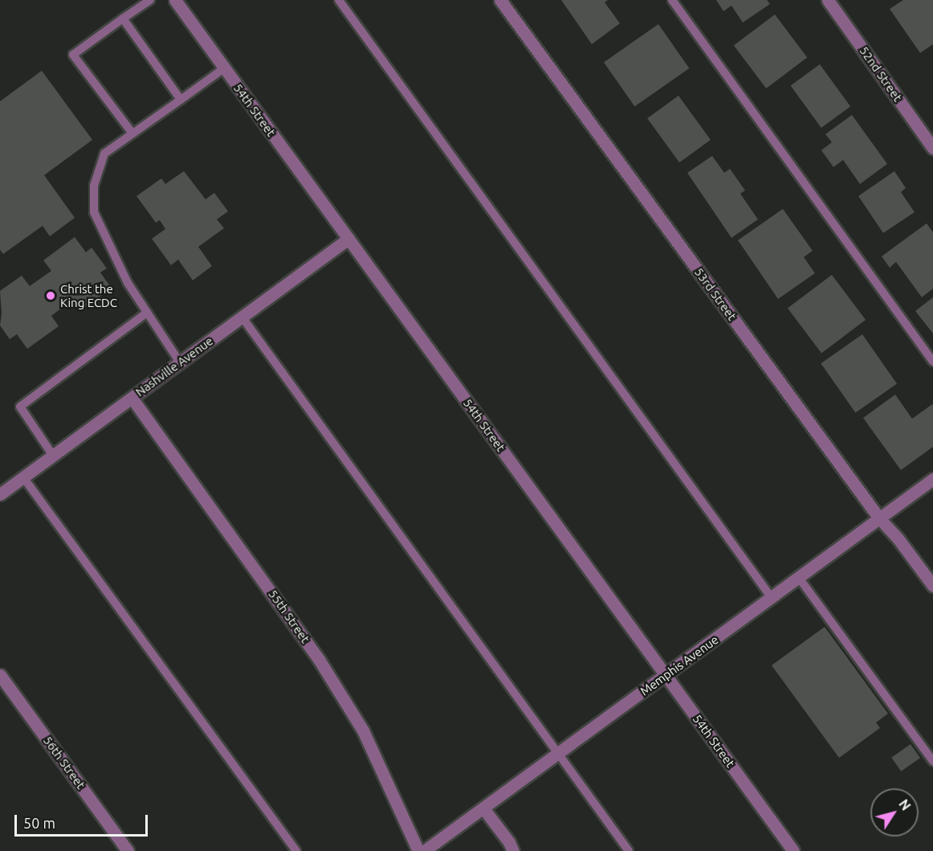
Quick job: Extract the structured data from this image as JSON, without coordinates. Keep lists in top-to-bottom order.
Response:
{
  "streets": {
    "street": [
      "52nd Street",
      "54th Street",
      "53rd Street",
      "Nashville Avenue",
      "55th Street",
      "Memphis Avenue",
      "56th Street"
    ]
  },
  "crossings": [
    ["54th Street", "Nashville Avenue"],
    ["54th Street", "Memphis Avenue"],
    ["53rd Street", "Memphis Avenue"],
    ["Nashville Avenue", "55th Street"]
  ],
  "places": ["Christ the King ECDC"],
  "scale_bar": "50 m",
  "north": "top right"
}
